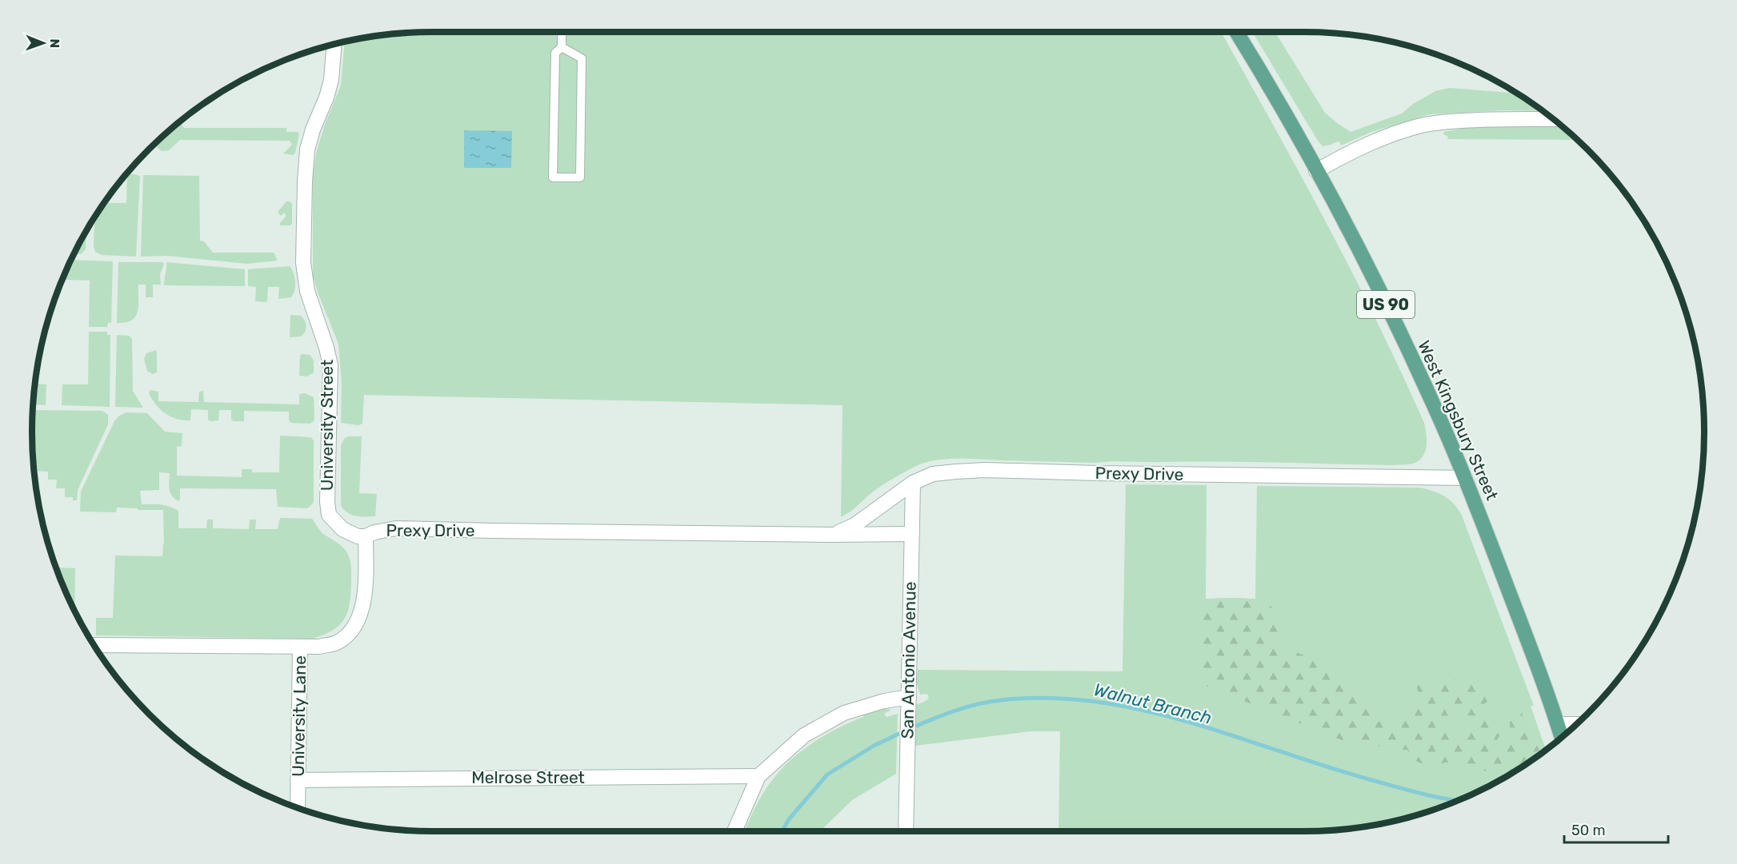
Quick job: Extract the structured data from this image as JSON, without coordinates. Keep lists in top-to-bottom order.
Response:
{
  "streets": {
    "main road": ["US 90", "West Kingsbury Street"],
    "street": [
      "University Street",
      "Prexy Drive",
      "San Antonio Avenue",
      "University Lane",
      "Melrose Street"
    ]
  },
  "crossings": [
    ["West Kingsbury Street", "Prexy Drive"],
    ["University Street", "Prexy Drive"],
    ["Prexy Drive", "San Antonio Avenue"],
    ["Prexy Drive", "University Lane"],
    ["University Lane", "Melrose Street"]
  ],
  "water": ["Walnut Branch"],
  "scale_bar": "50 m",
  "north": "right"
}
